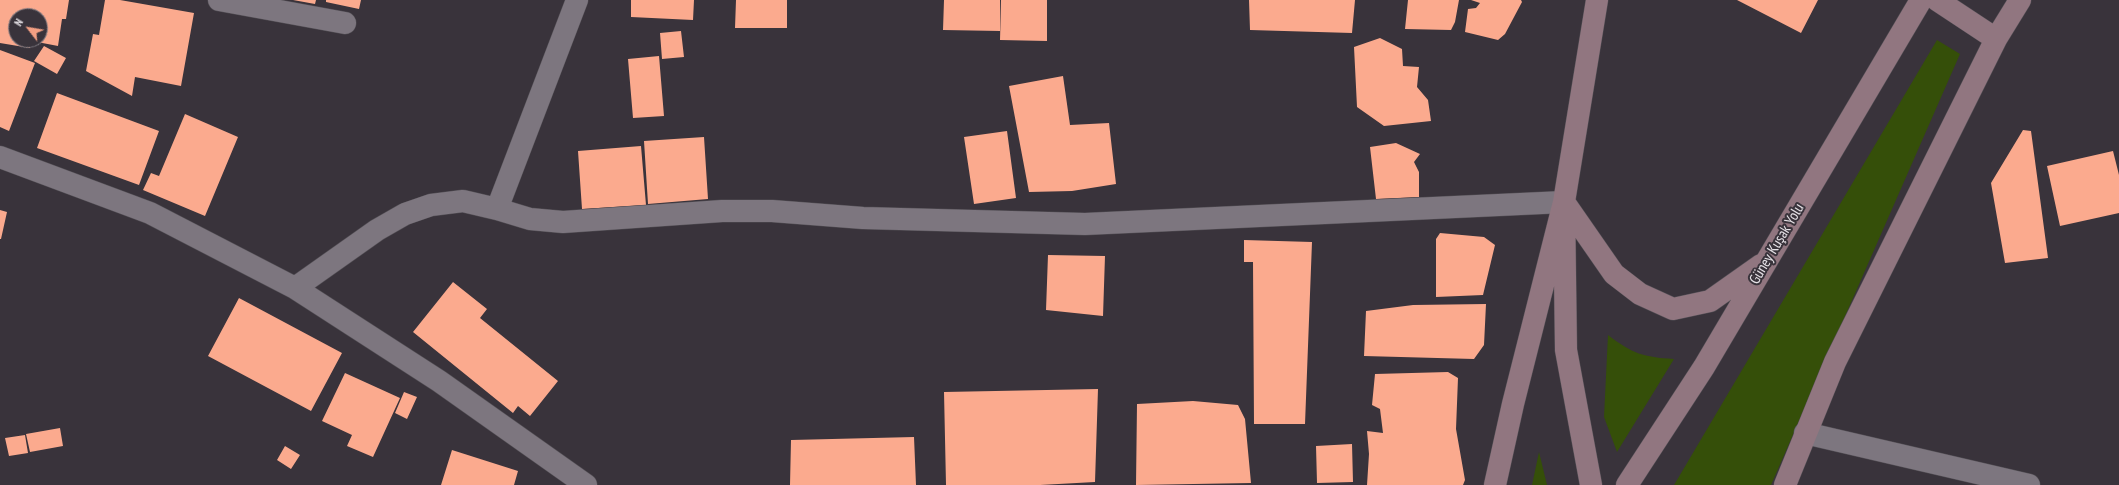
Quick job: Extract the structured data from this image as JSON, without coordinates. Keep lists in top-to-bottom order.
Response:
{
  "streets": {
    "main road": ["Güney Kuşak Yolu"]
  },
  "north": "top left"
}
